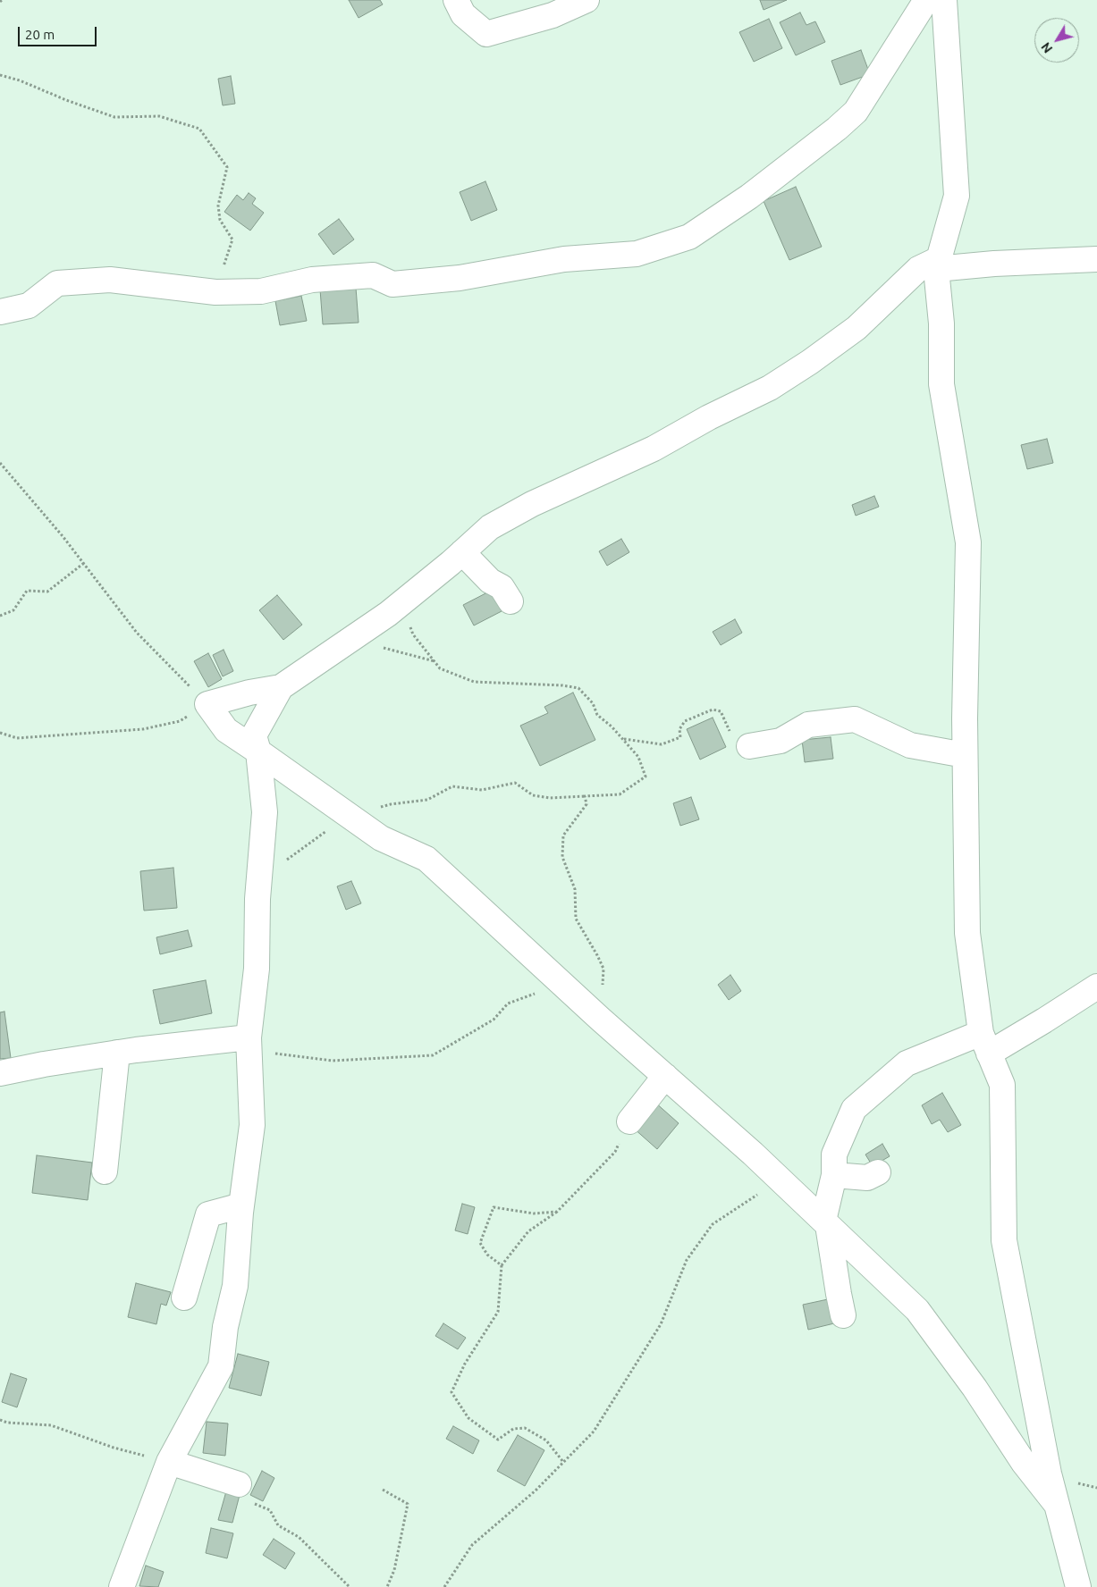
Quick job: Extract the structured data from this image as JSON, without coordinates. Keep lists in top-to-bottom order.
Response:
{
  "scale_bar": "20 m",
  "north": "bottom left"
}
